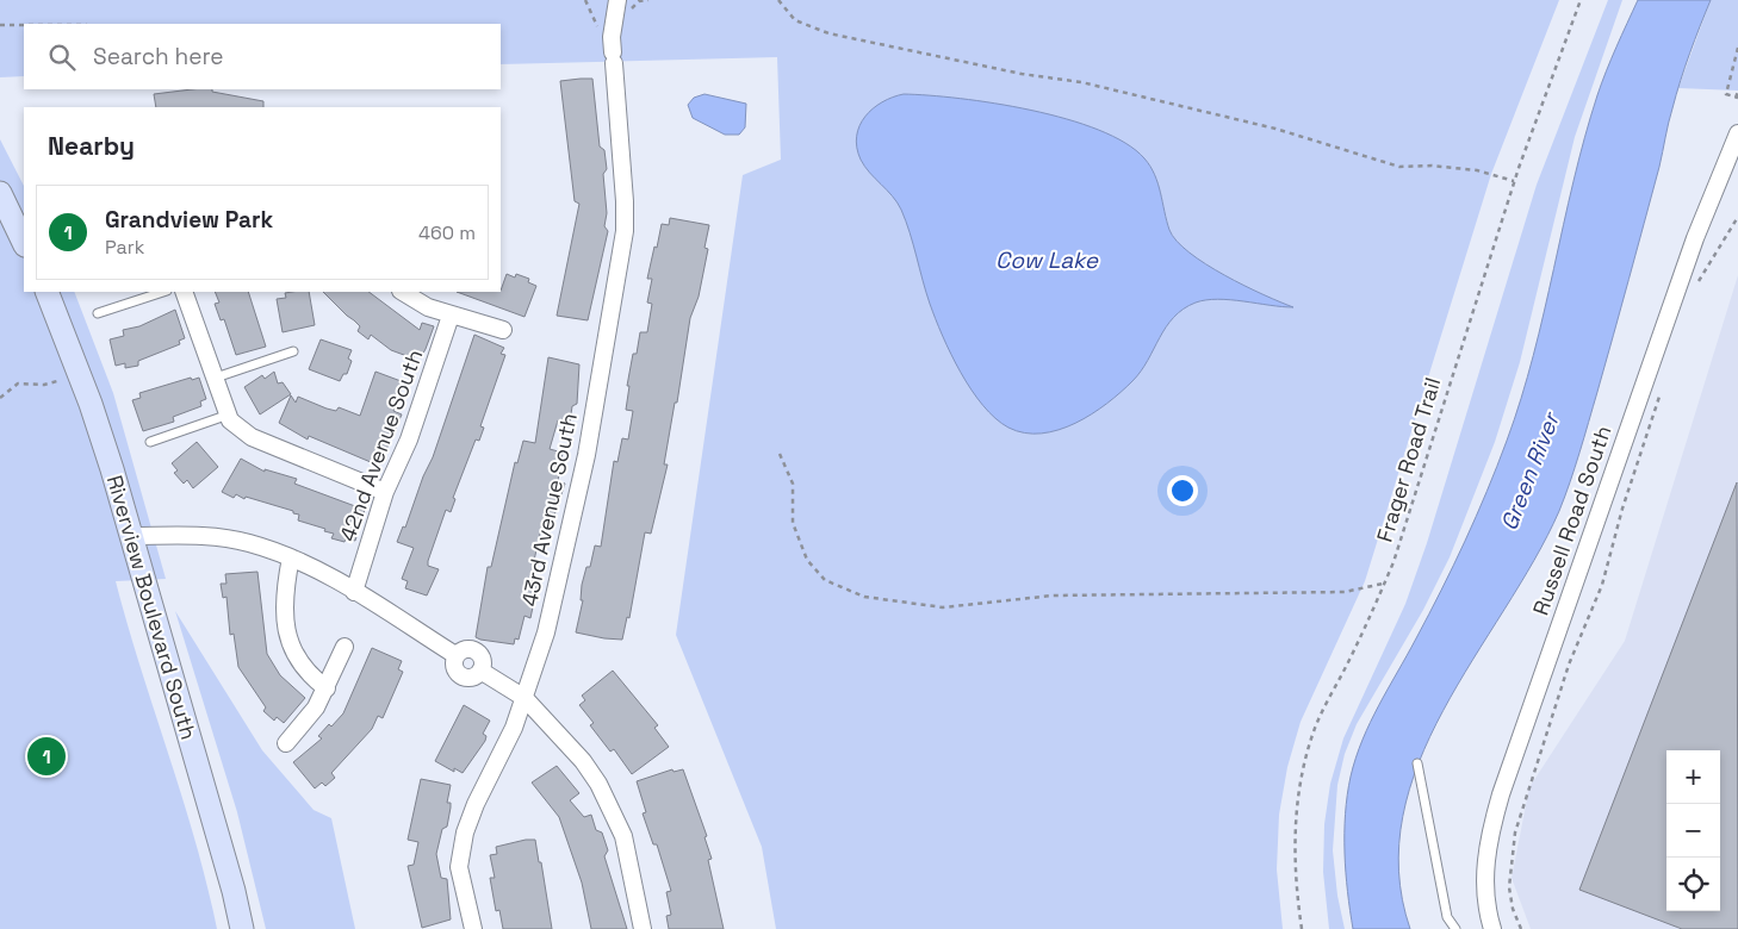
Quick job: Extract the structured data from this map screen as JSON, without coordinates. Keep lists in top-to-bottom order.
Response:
{
  "streets": {
    "street": [
      "42nd Avenue South",
      "43rd Avenue South",
      "Russell Road South",
      "Riverview Boulevard South"
    ],
    "path": ["Frager Road Trail"]
  },
  "water": ["Cow Lake", "Green River"],
  "page": {
    "search": "Search here",
    "heading": "Nearby",
    "list": [
      {
        "mark": "1",
        "name": "Grandview Park",
        "note": "Park",
        "value": "460 m"
      }
    ],
    "pins": "1",
    "map_buttons": ["+", "−"]
  }
}
